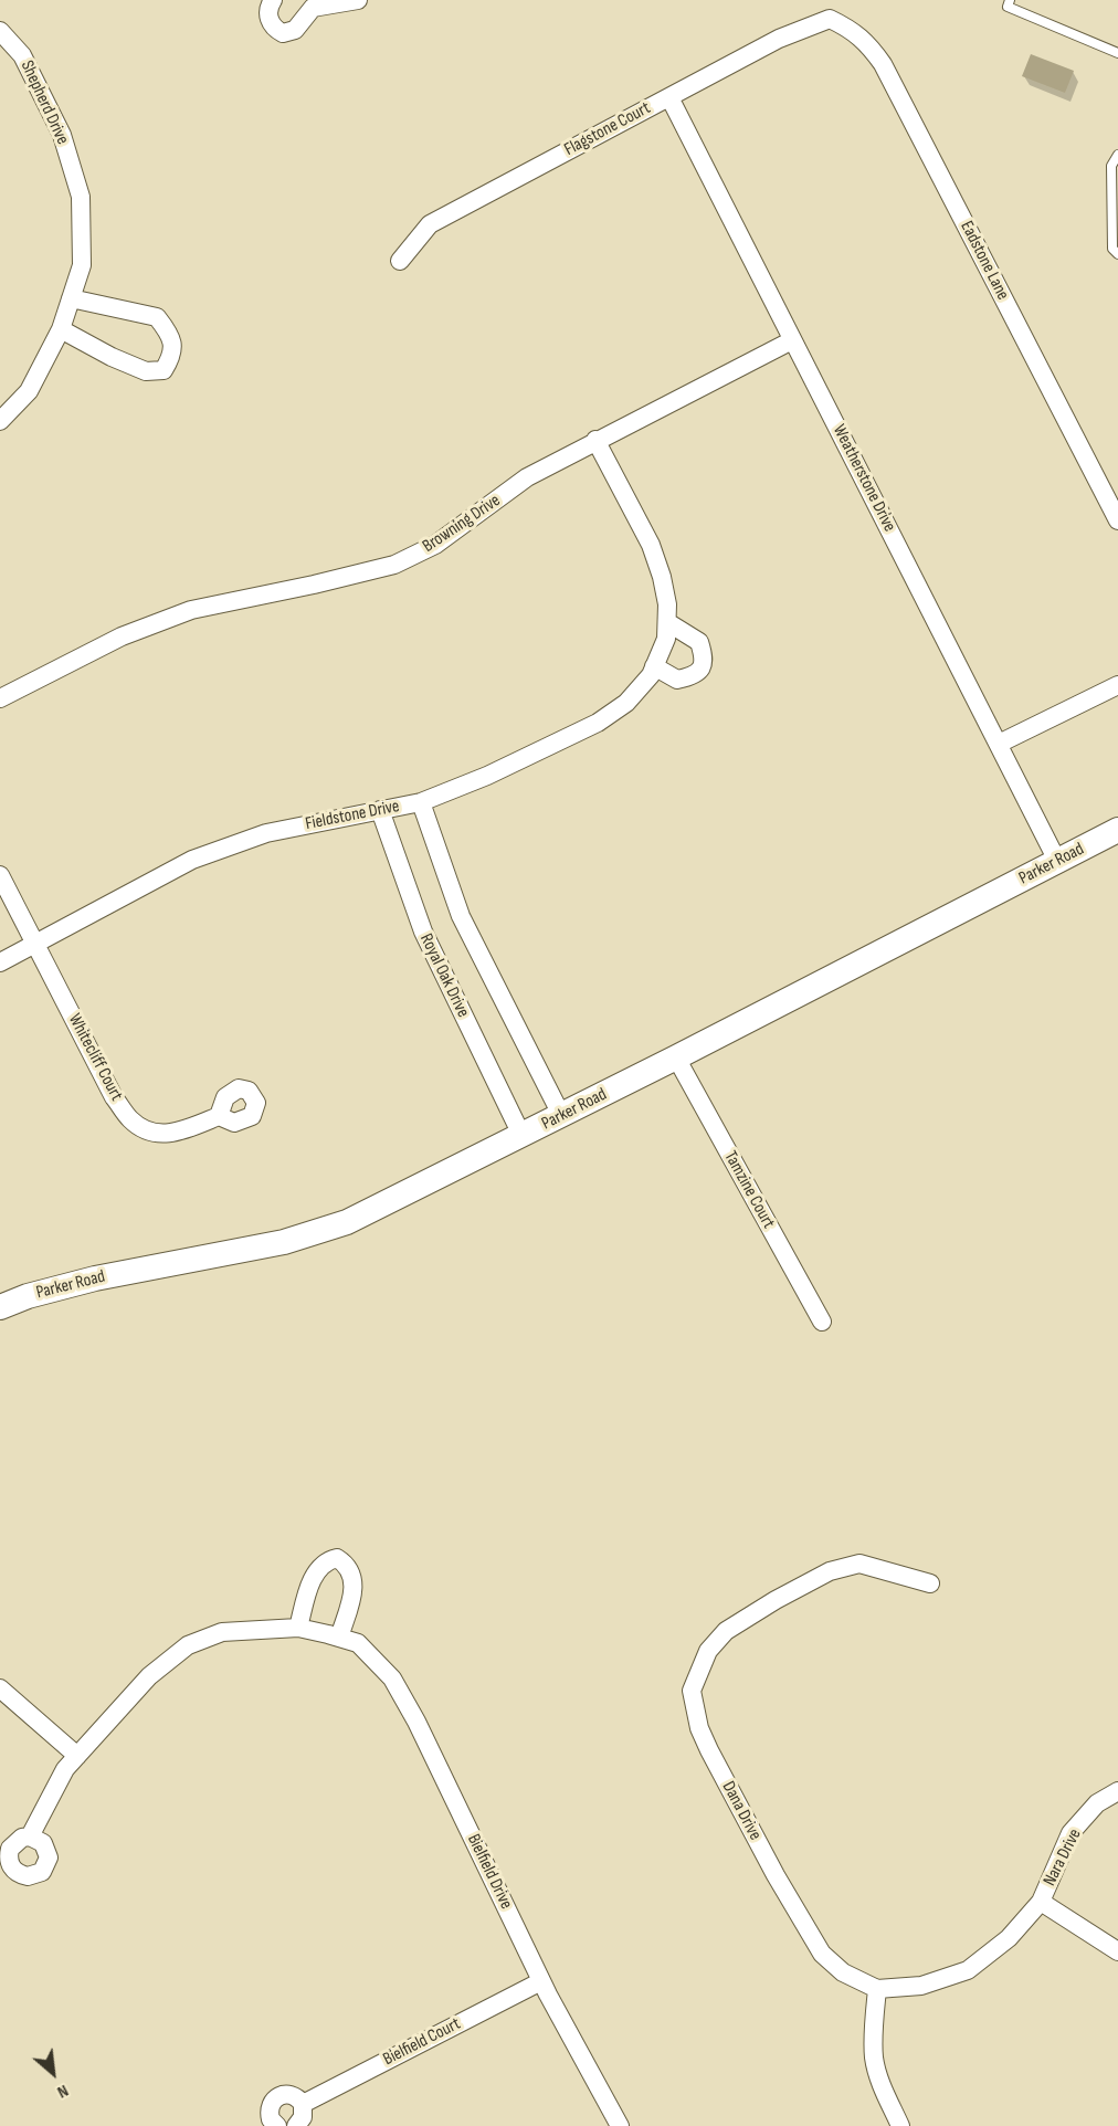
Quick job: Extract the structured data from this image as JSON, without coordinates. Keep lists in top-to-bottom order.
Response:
{
  "streets": {
    "main road": ["Parker Road"],
    "street": [
      "Shepherd Drive",
      "Flagstone Court",
      "Eadstone Lane",
      "Weatherstone Drive",
      "Browning Drive",
      "Fieldstone Drive",
      "Royal Oak Drive",
      "Whitecliff Court",
      "Tamzine Court",
      "Dana Drive",
      "Nara Drive",
      "Bielfield Drive",
      "Bielfield Court"
    ]
  },
  "crossings": [
    ["Flagstone Court", "Eadstone Lane"],
    ["Flagstone Court", "Weatherstone Drive"],
    ["Weatherstone Drive", "Browning Drive"],
    ["Weatherstone Drive", "Parker Road"],
    ["Browning Drive", "Fieldstone Drive"],
    ["Fieldstone Drive", "Royal Oak Drive"],
    ["Fieldstone Drive", "Whitecliff Court"],
    ["Parker Road", "Royal Oak Drive"],
    ["Parker Road", "Tamzine Court"],
    ["Bielfield Drive", "Bielfield Court"]
  ],
  "north": "bottom right"
}
